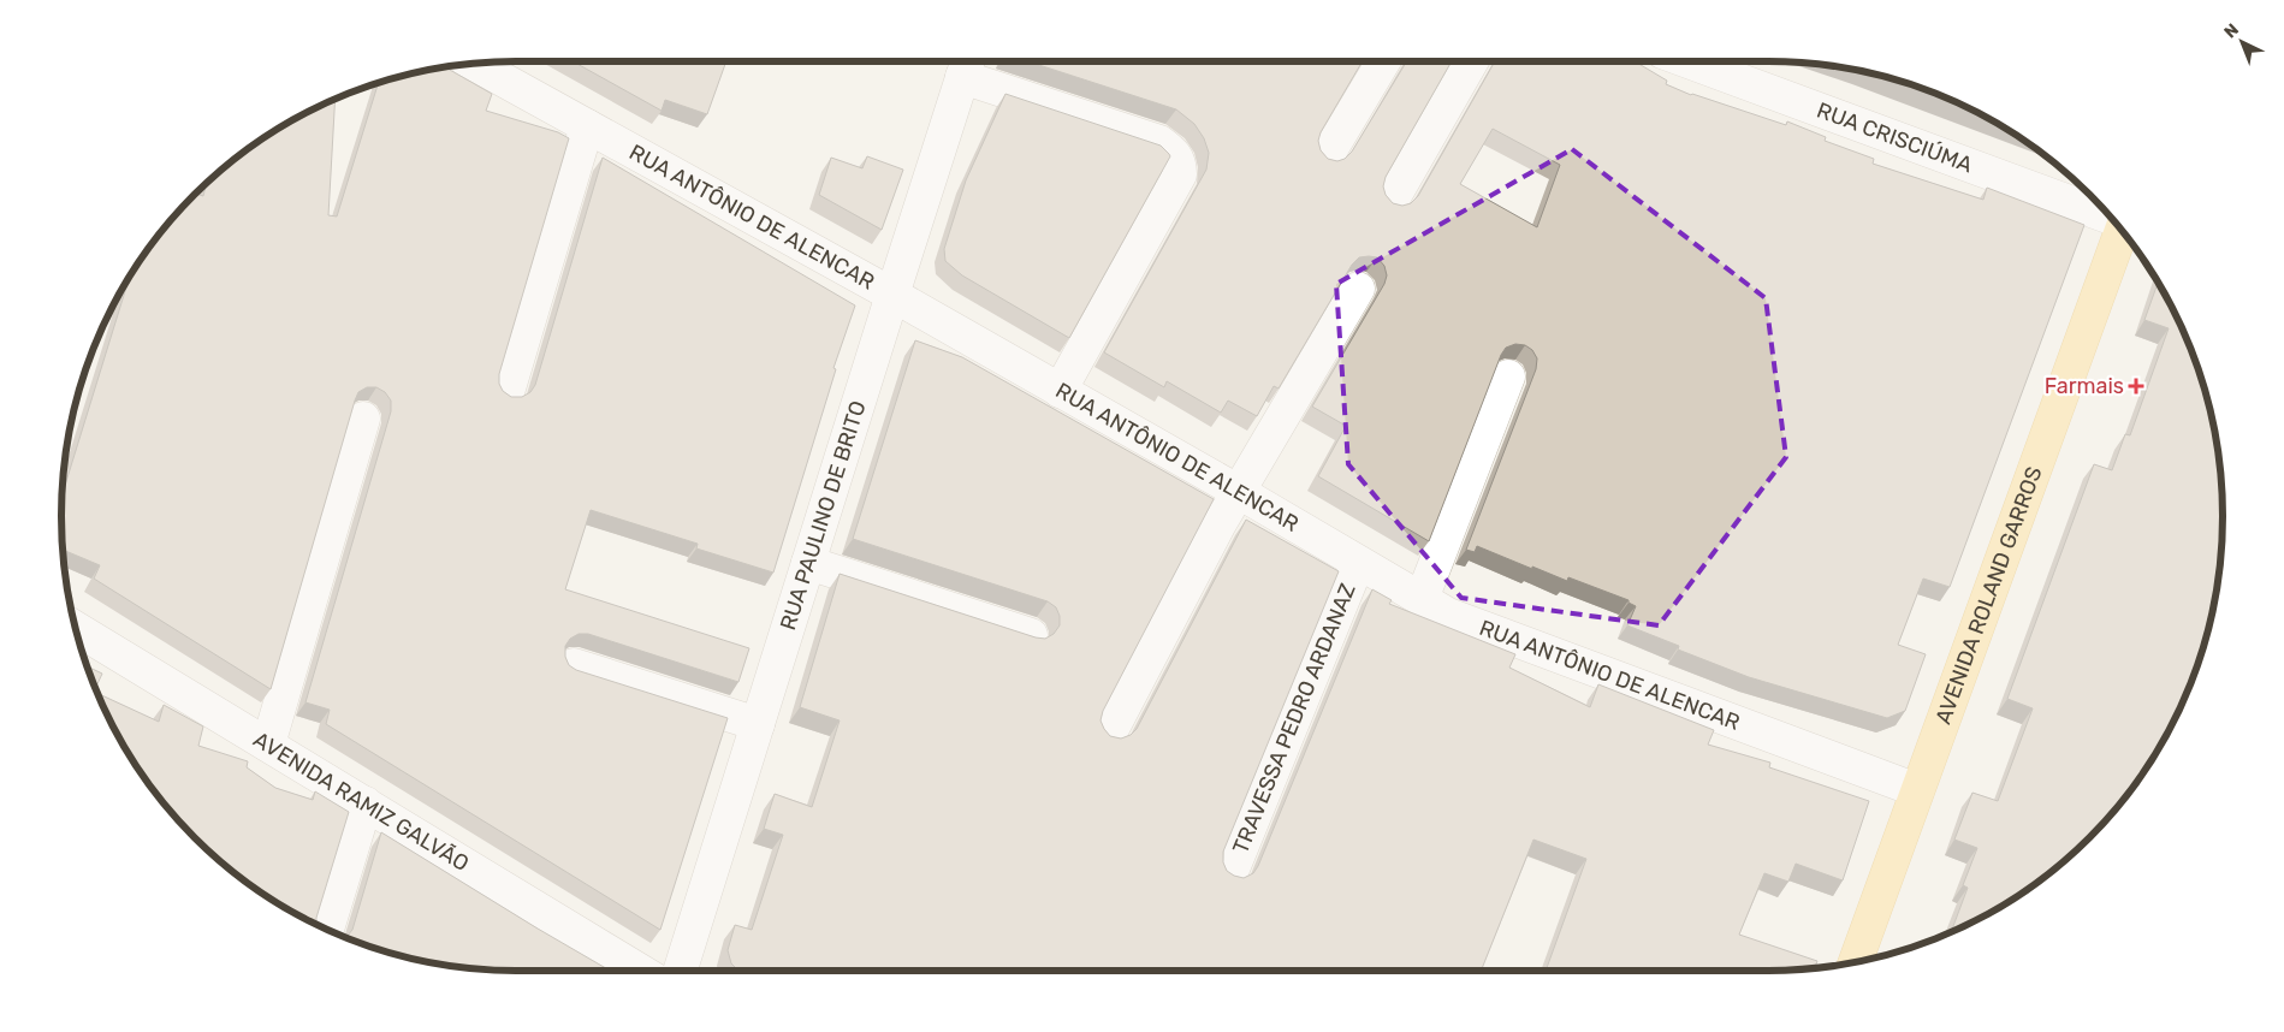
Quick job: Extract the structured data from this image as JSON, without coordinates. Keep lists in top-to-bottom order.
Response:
{
  "streets": {
    "main road": ["AVENIDA ROLAND GARROS"],
    "street": [
      "RUA CRISCIÚMA",
      "RUA ANTÔNIO DE ALENCAR",
      "RUA PAULINO DE BRITO",
      "TRAVESSA PEDRO ARDANAZ",
      "AVENIDA RAMIZ GALVÃO"
    ]
  },
  "crossings": [
    ["RUA ANTÔNIO DE ALENCAR", "RUA PAULINO DE BRITO"],
    ["RUA ANTÔNIO DE ALENCAR", "AVENIDA ROLAND GARROS"],
    ["RUA ANTÔNIO DE ALENCAR", "TRAVESSA PEDRO ARDANAZ"]
  ],
  "places": {
    "health": ["Farmais"]
  },
  "north": "top left"
}
